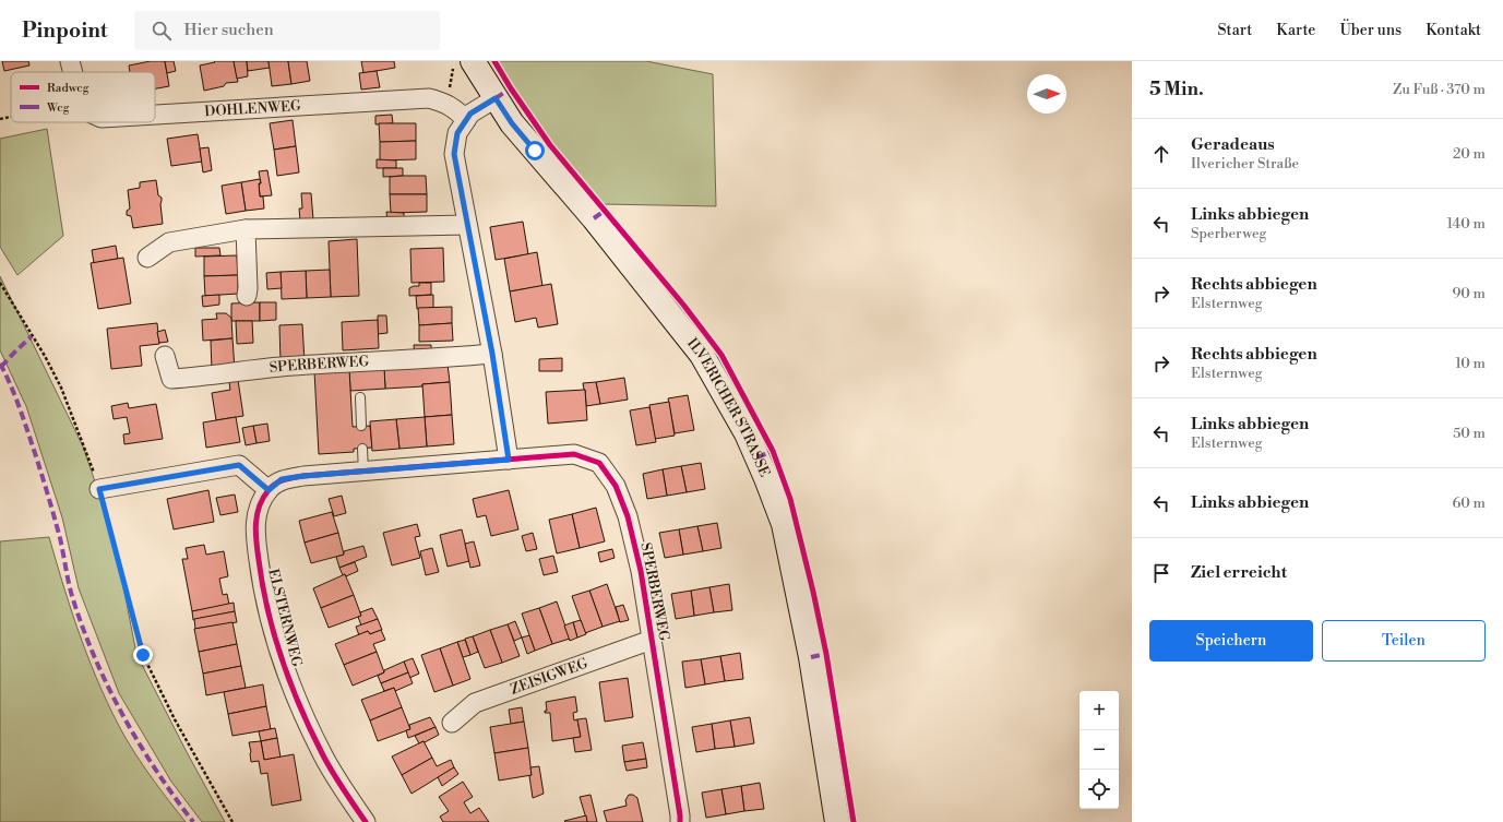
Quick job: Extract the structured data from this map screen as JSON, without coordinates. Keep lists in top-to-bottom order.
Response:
{
  "streets": {
    "street": [
      "DOHLENWEG",
      "SPERBERWEG",
      "ILVERICHER STRASSE",
      "ELSTERNWEG",
      "ZEISIGWEG"
    ]
  },
  "crossings": [
    ["SPERBERWEG", "ELSTERNWEG"],
    ["SPERBERWEG", "ZEISIGWEG"]
  ],
  "legend": ["Radweg", "Weg"],
  "north": "right",
  "page": {
    "header": "Pinpoint",
    "search": "Hier suchen",
    "nav": [
      "Start",
      "Karte",
      "Über uns",
      "Kontakt"
    ],
    "heading": ["5 Min.", "Zu Fuß · 370 m"],
    "list": [
      ["Geradeaus", "Ilvericher Straße", "20 m"],
      ["Links abbiegen", "Sperberweg", "140 m"],
      ["Rechts abbiegen", "Elsternweg", "90 m"],
      ["Rechts abbiegen", "Elsternweg", "10 m"],
      ["Links abbiegen", "Elsternweg", "50 m"],
      ["Links abbiegen", "60 m"],
      "Ziel erreicht"
    ],
    "buttons": ["Speichern", "Teilen"],
    "map_buttons": ["+", "−"]
  }
}
